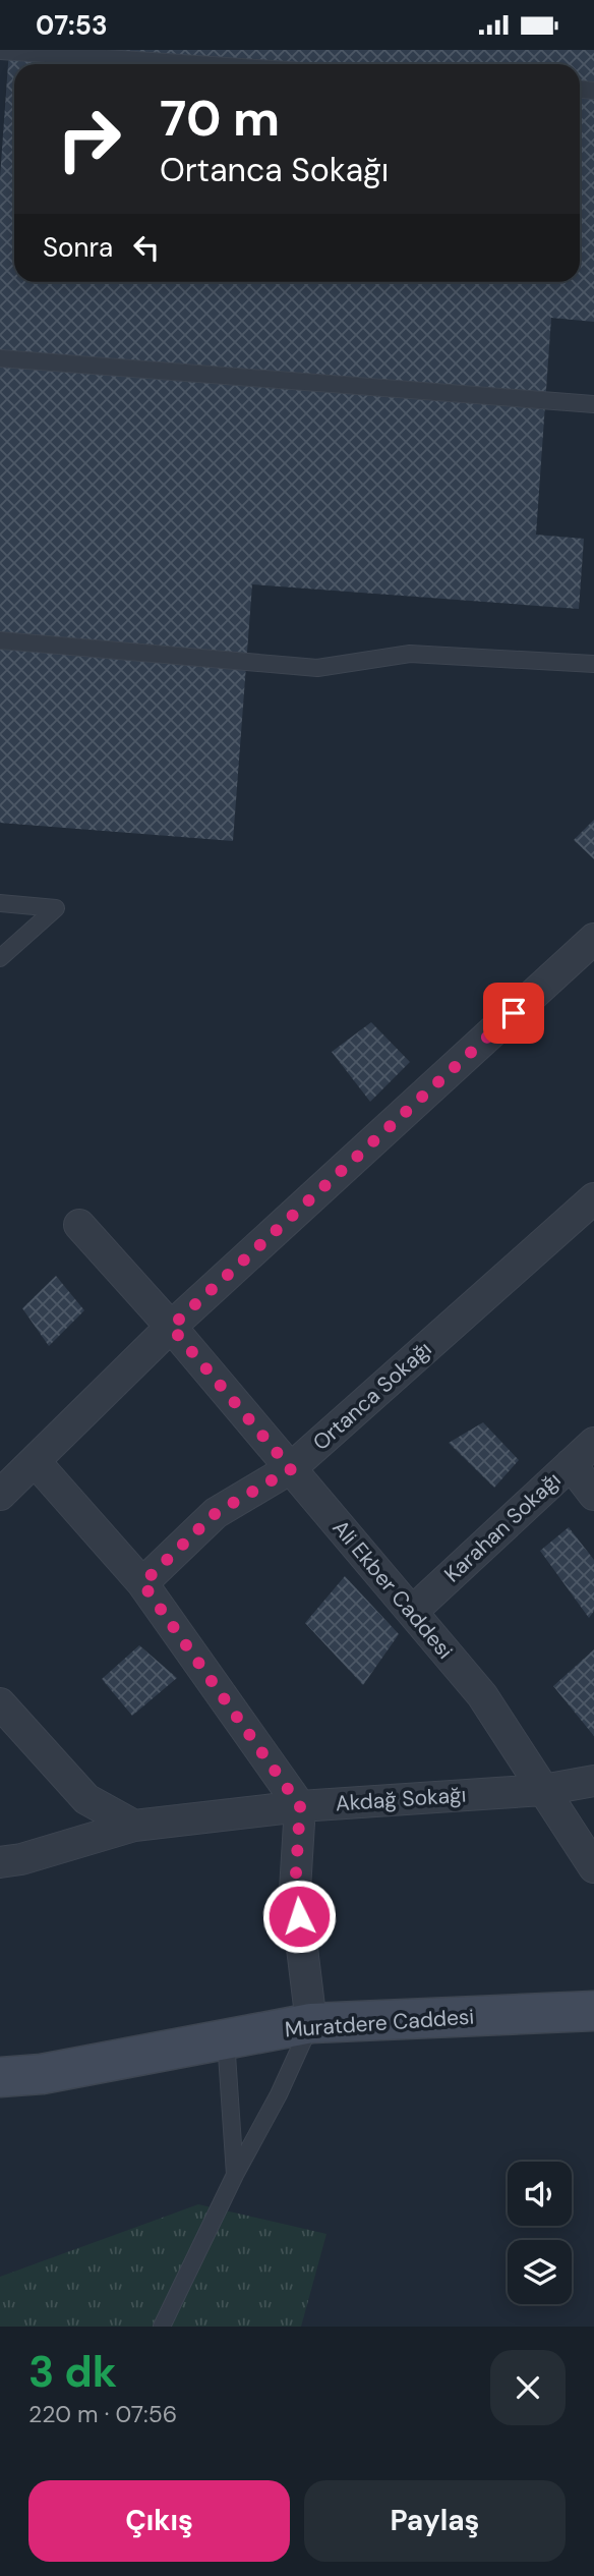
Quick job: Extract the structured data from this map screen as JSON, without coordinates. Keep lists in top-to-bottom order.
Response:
{
  "streets": {
    "main road": ["Muratdere Caddesi"],
    "street": [
      "Ortanca Sokağı",
      "Karahan Sokağı",
      "Ali Ekber Caddesi",
      "Akdağ Sokağı"
    ]
  },
  "crossings": [
    ["Ortanca Sokağı", "Ali Ekber Caddesi"],
    ["Karahan Sokağı", "Ali Ekber Caddesi"],
    ["Ali Ekber Caddesi", "Akdağ Sokağı"]
  ],
  "page": {
    "status": "07:53",
    "turn": ["70 m", "Ortanca Sokağı"],
    "then": "Sonra",
    "heading": ["3 dk", "220 m · 07:56"],
    "buttons": ["Çıkış", "Paylaş"]
  }
}
